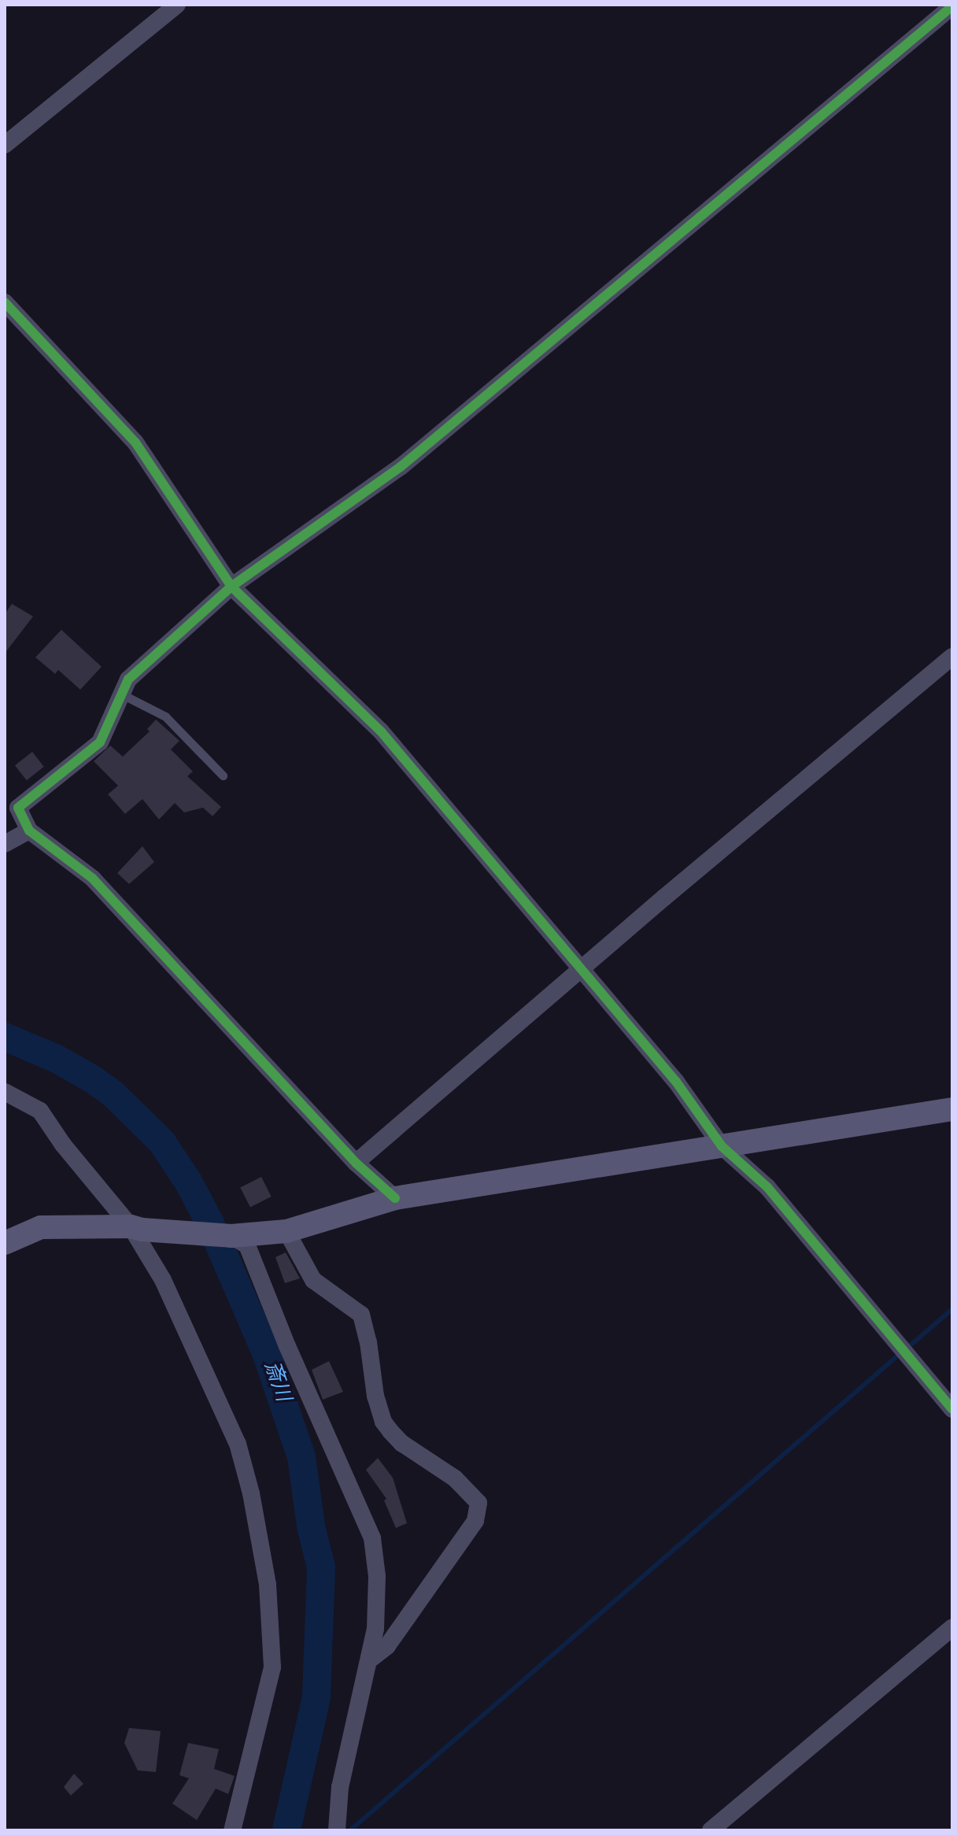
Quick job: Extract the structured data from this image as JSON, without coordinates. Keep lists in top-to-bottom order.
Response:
{
  "water": ["斎川"]
}
